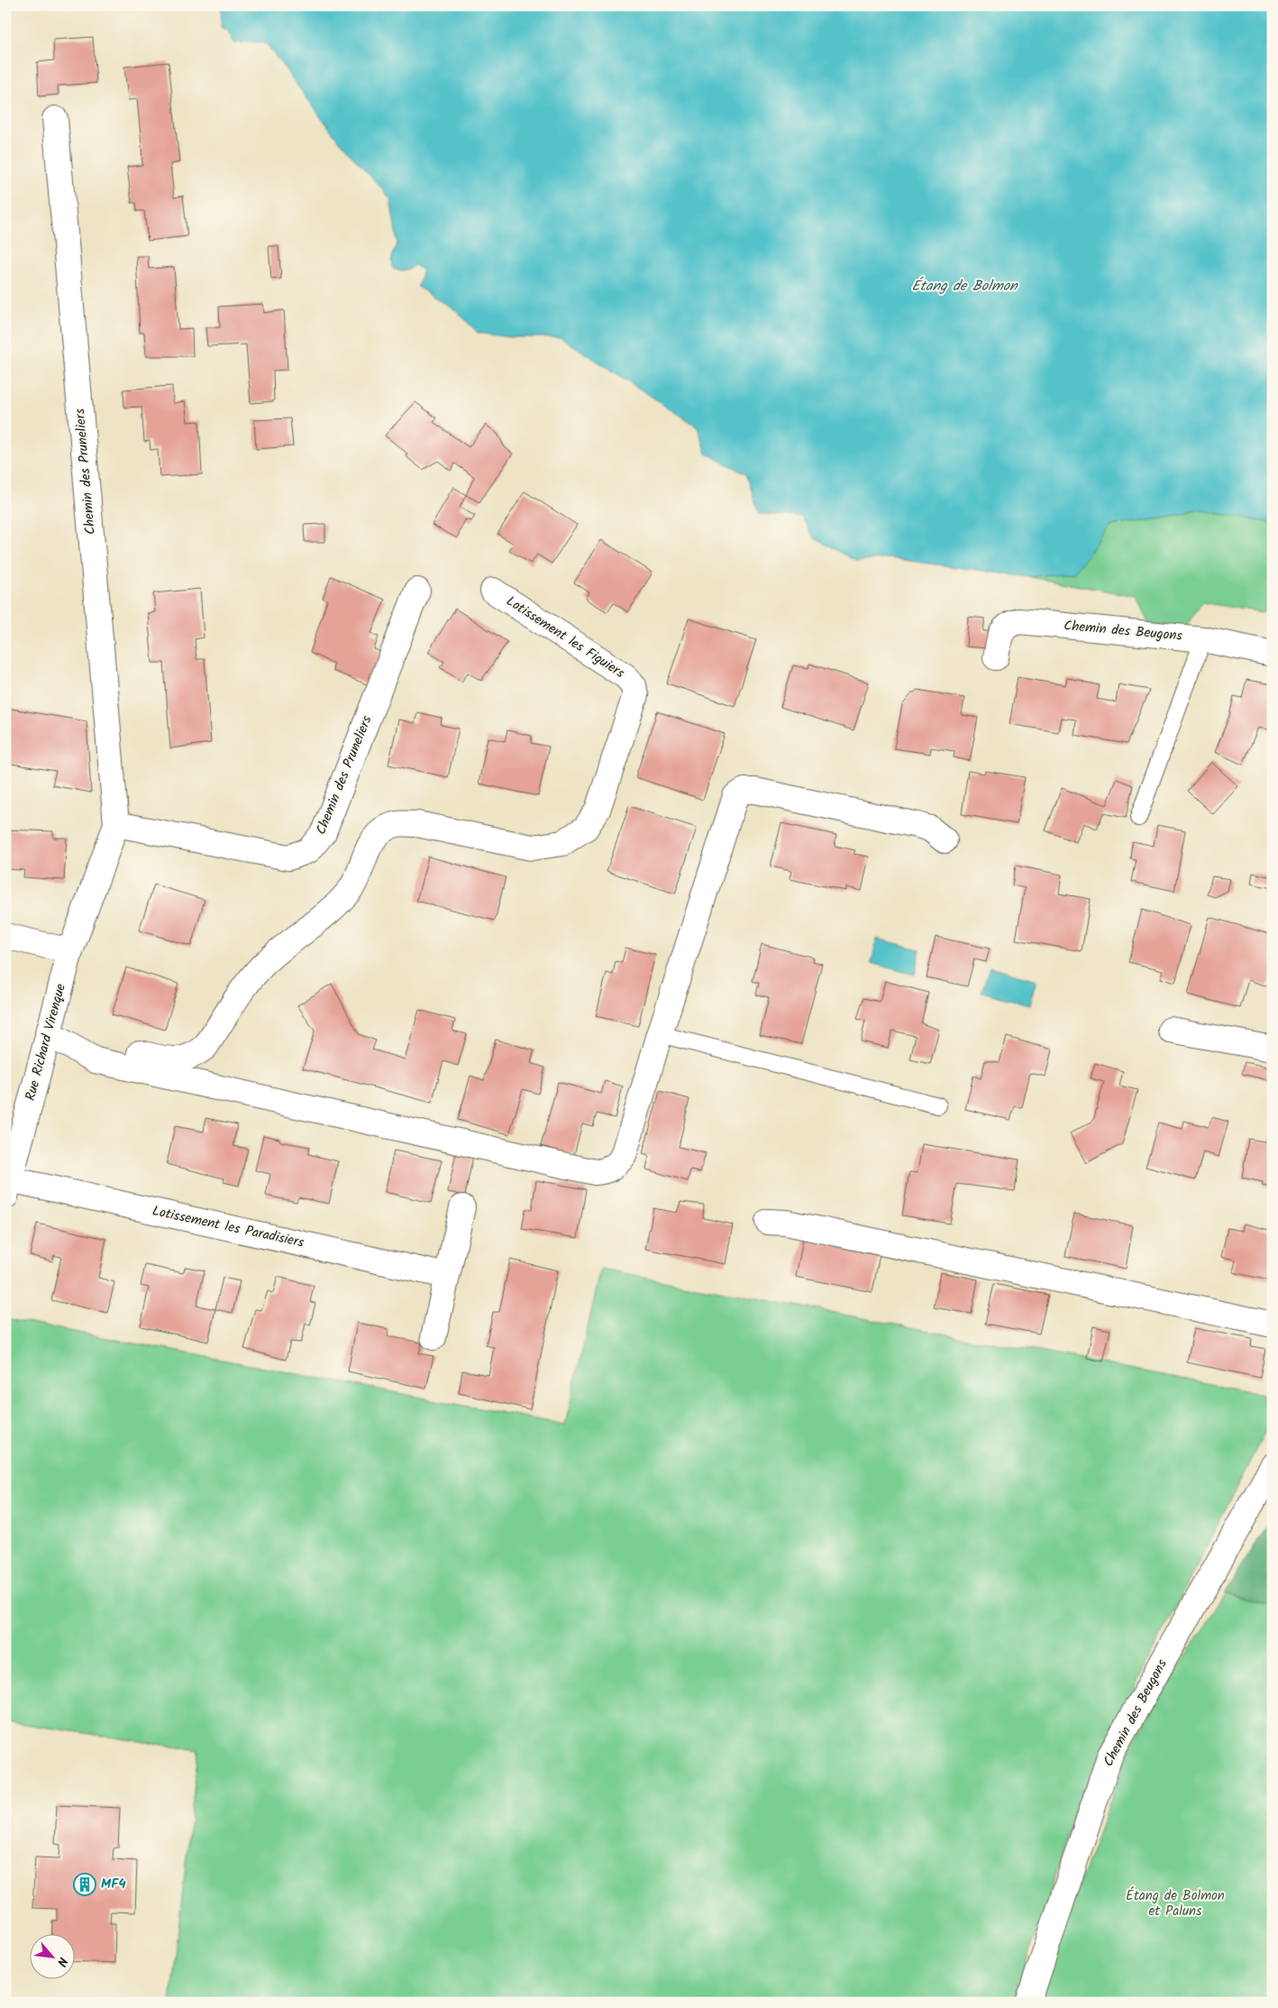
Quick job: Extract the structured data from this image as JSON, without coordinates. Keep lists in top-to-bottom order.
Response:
{
  "streets": {
    "street": [
      "Chemin des Pruneliers",
      "Chemin des Beugons",
      "Lotissement les Figuiers",
      "Rue Richard Virenque",
      "Lotissement les Paradisiers"
    ]
  },
  "crossings": [
    ["Chemin des Pruneliers", "Rue Richard Virenque"],
    ["Lotissement les Figuiers", "Rue Richard Virenque"],
    ["Rue Richard Virenque", "Lotissement les Paradisiers"]
  ],
  "water": ["Étang de Bolmon"],
  "parks": ["Étang de Bolmon et Paluns"],
  "places": {
    "building": ["MF4"]
  },
  "north": "bottom right"
}
